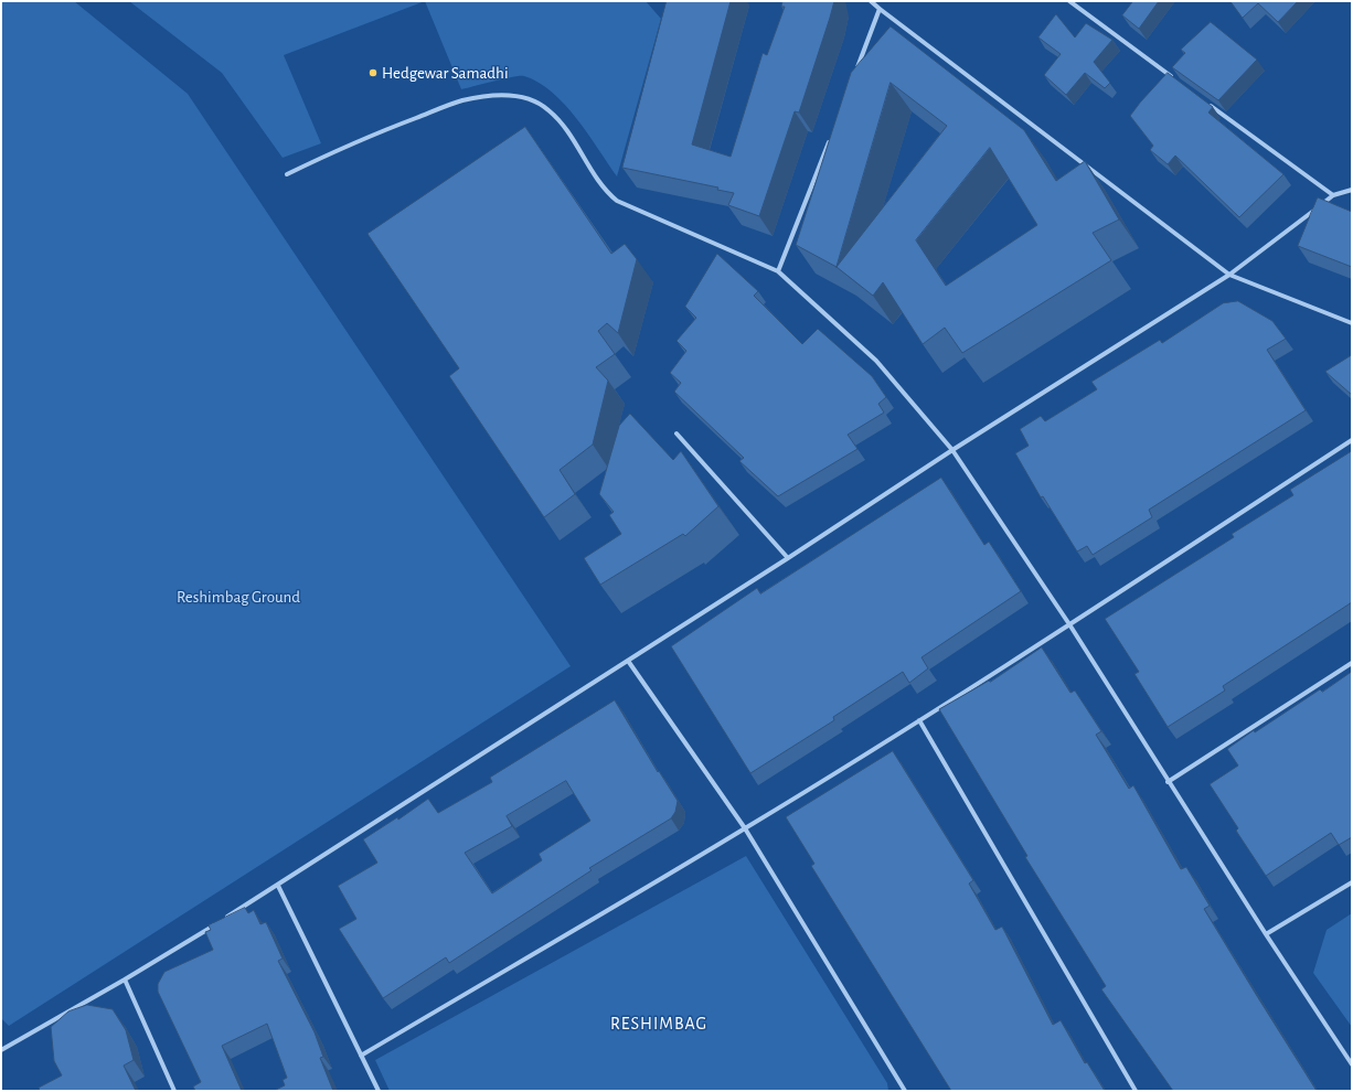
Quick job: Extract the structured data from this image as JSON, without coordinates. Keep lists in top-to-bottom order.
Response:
{
  "districts": ["RESHIMBAG"],
  "parks": ["Reshimbag Ground"],
  "places": ["Hedgewar Samadhi"]
}
